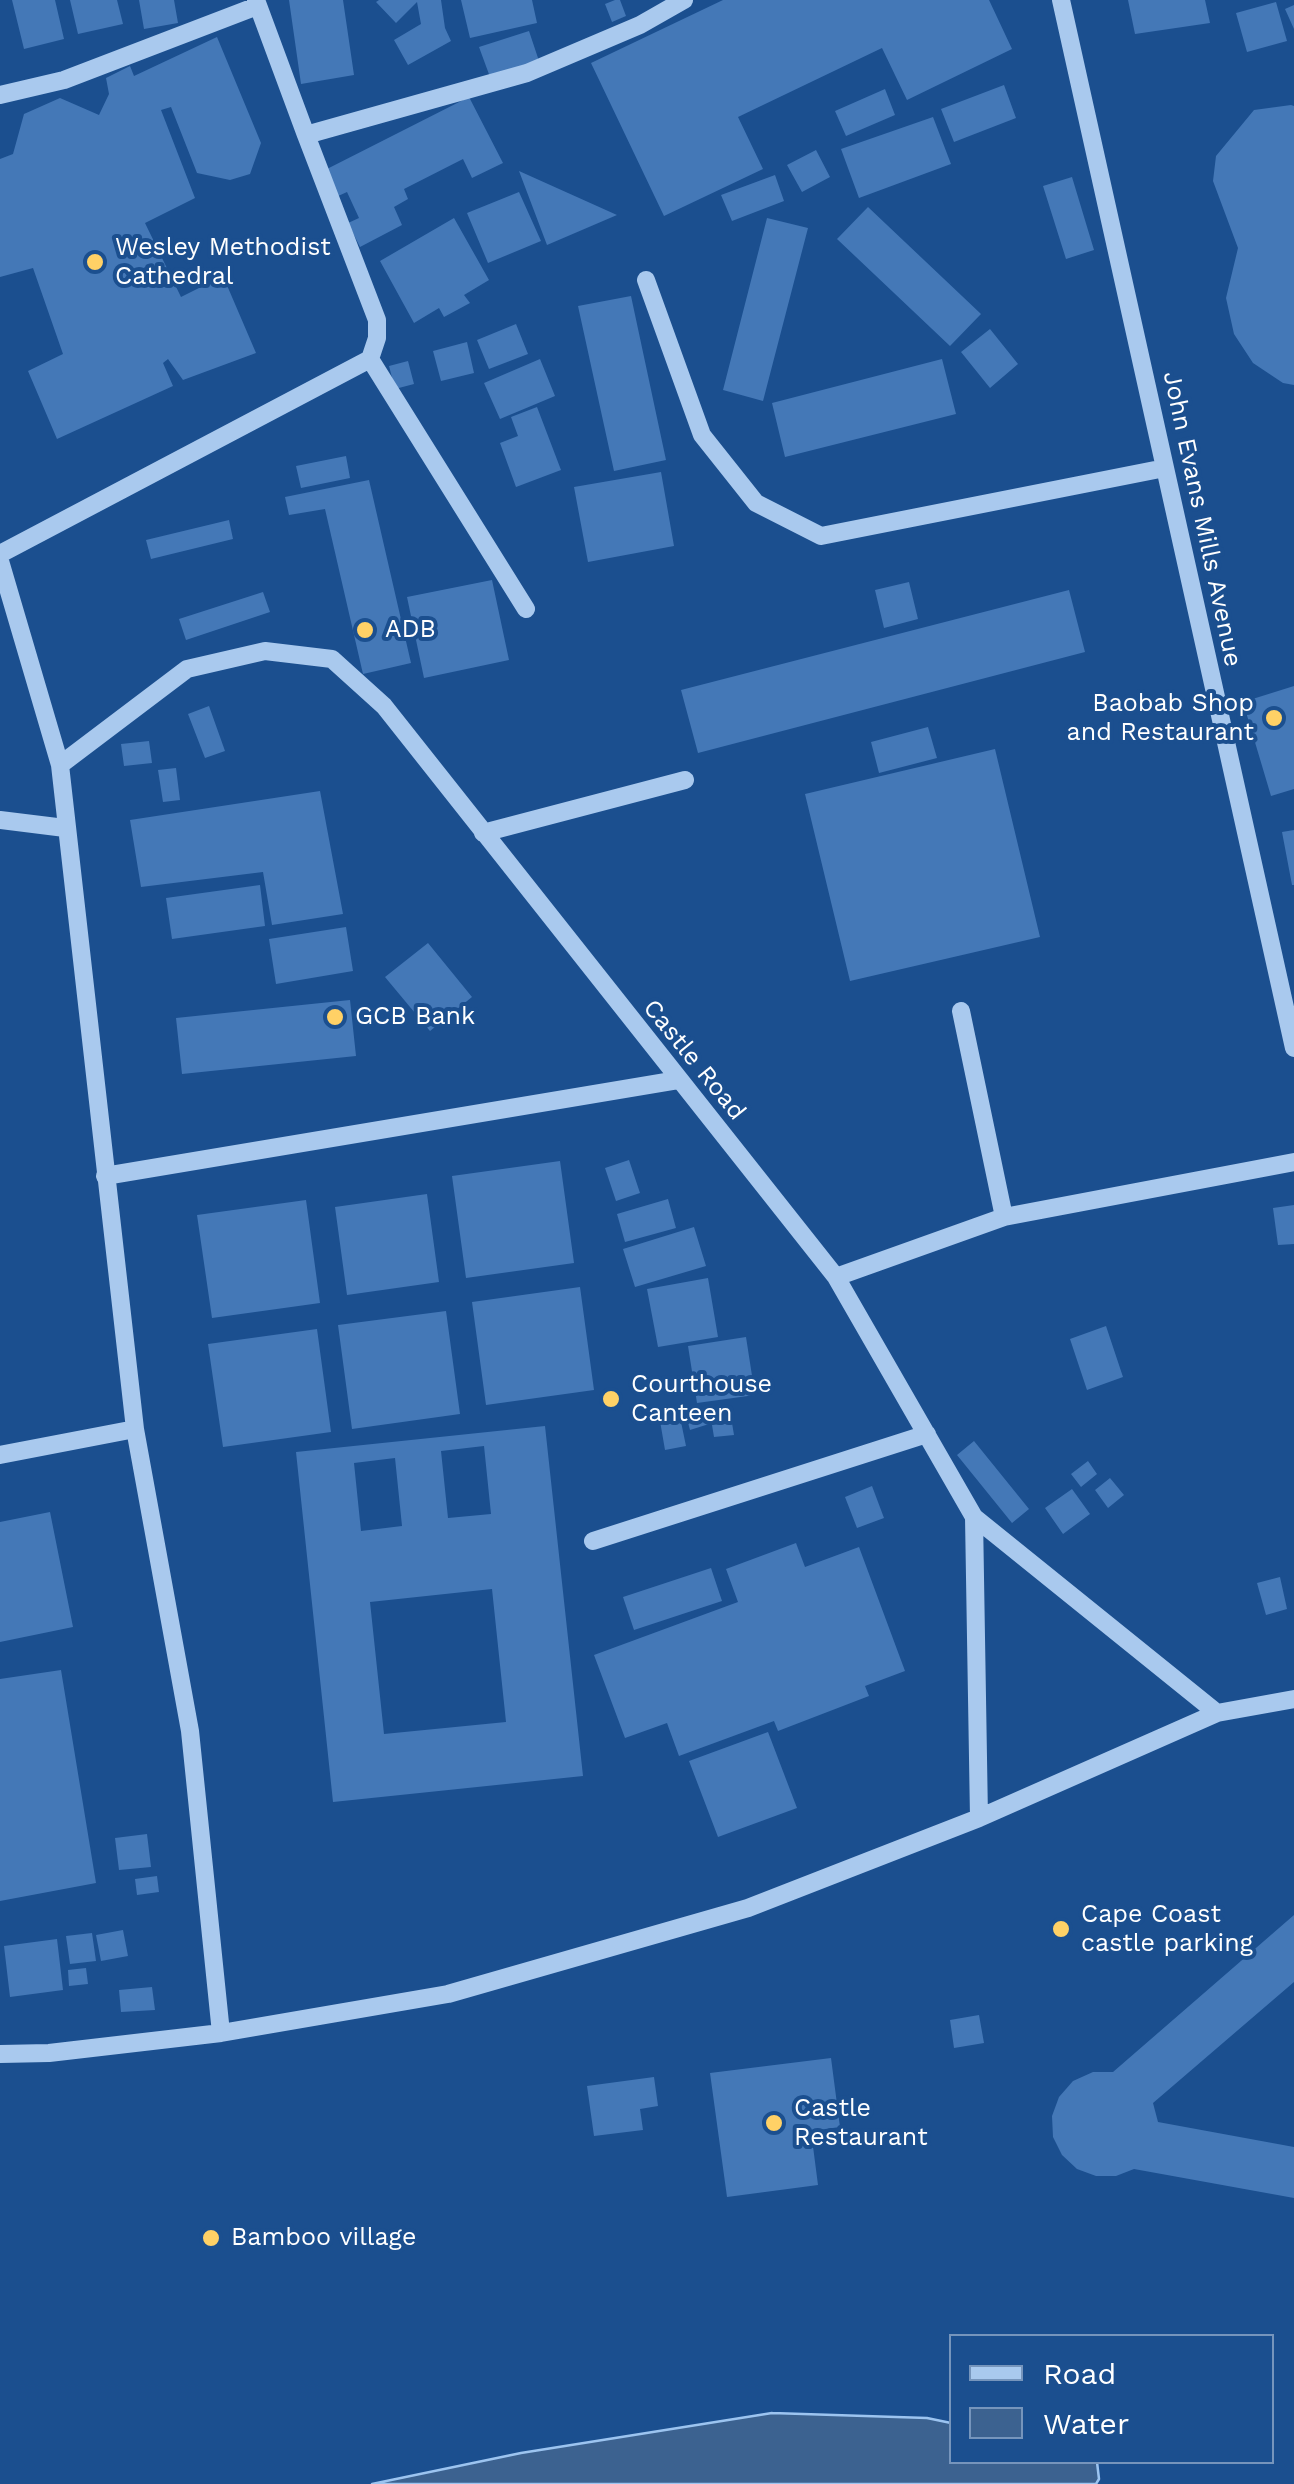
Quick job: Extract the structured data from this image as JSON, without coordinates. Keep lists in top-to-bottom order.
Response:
{
  "streets": {
    "street": ["John Evans Mills Avenue", "Castle Road"]
  },
  "places": [
    "Wesley Methodist Cathedral",
    "ADB",
    "Baobab Shop and Restaurant",
    "GCB Bank",
    "Courthouse Canteen",
    "Cape Coast castle parking",
    "Castle Restaurant",
    "Bamboo village"
  ],
  "legend": ["Road", "Water"]
}
